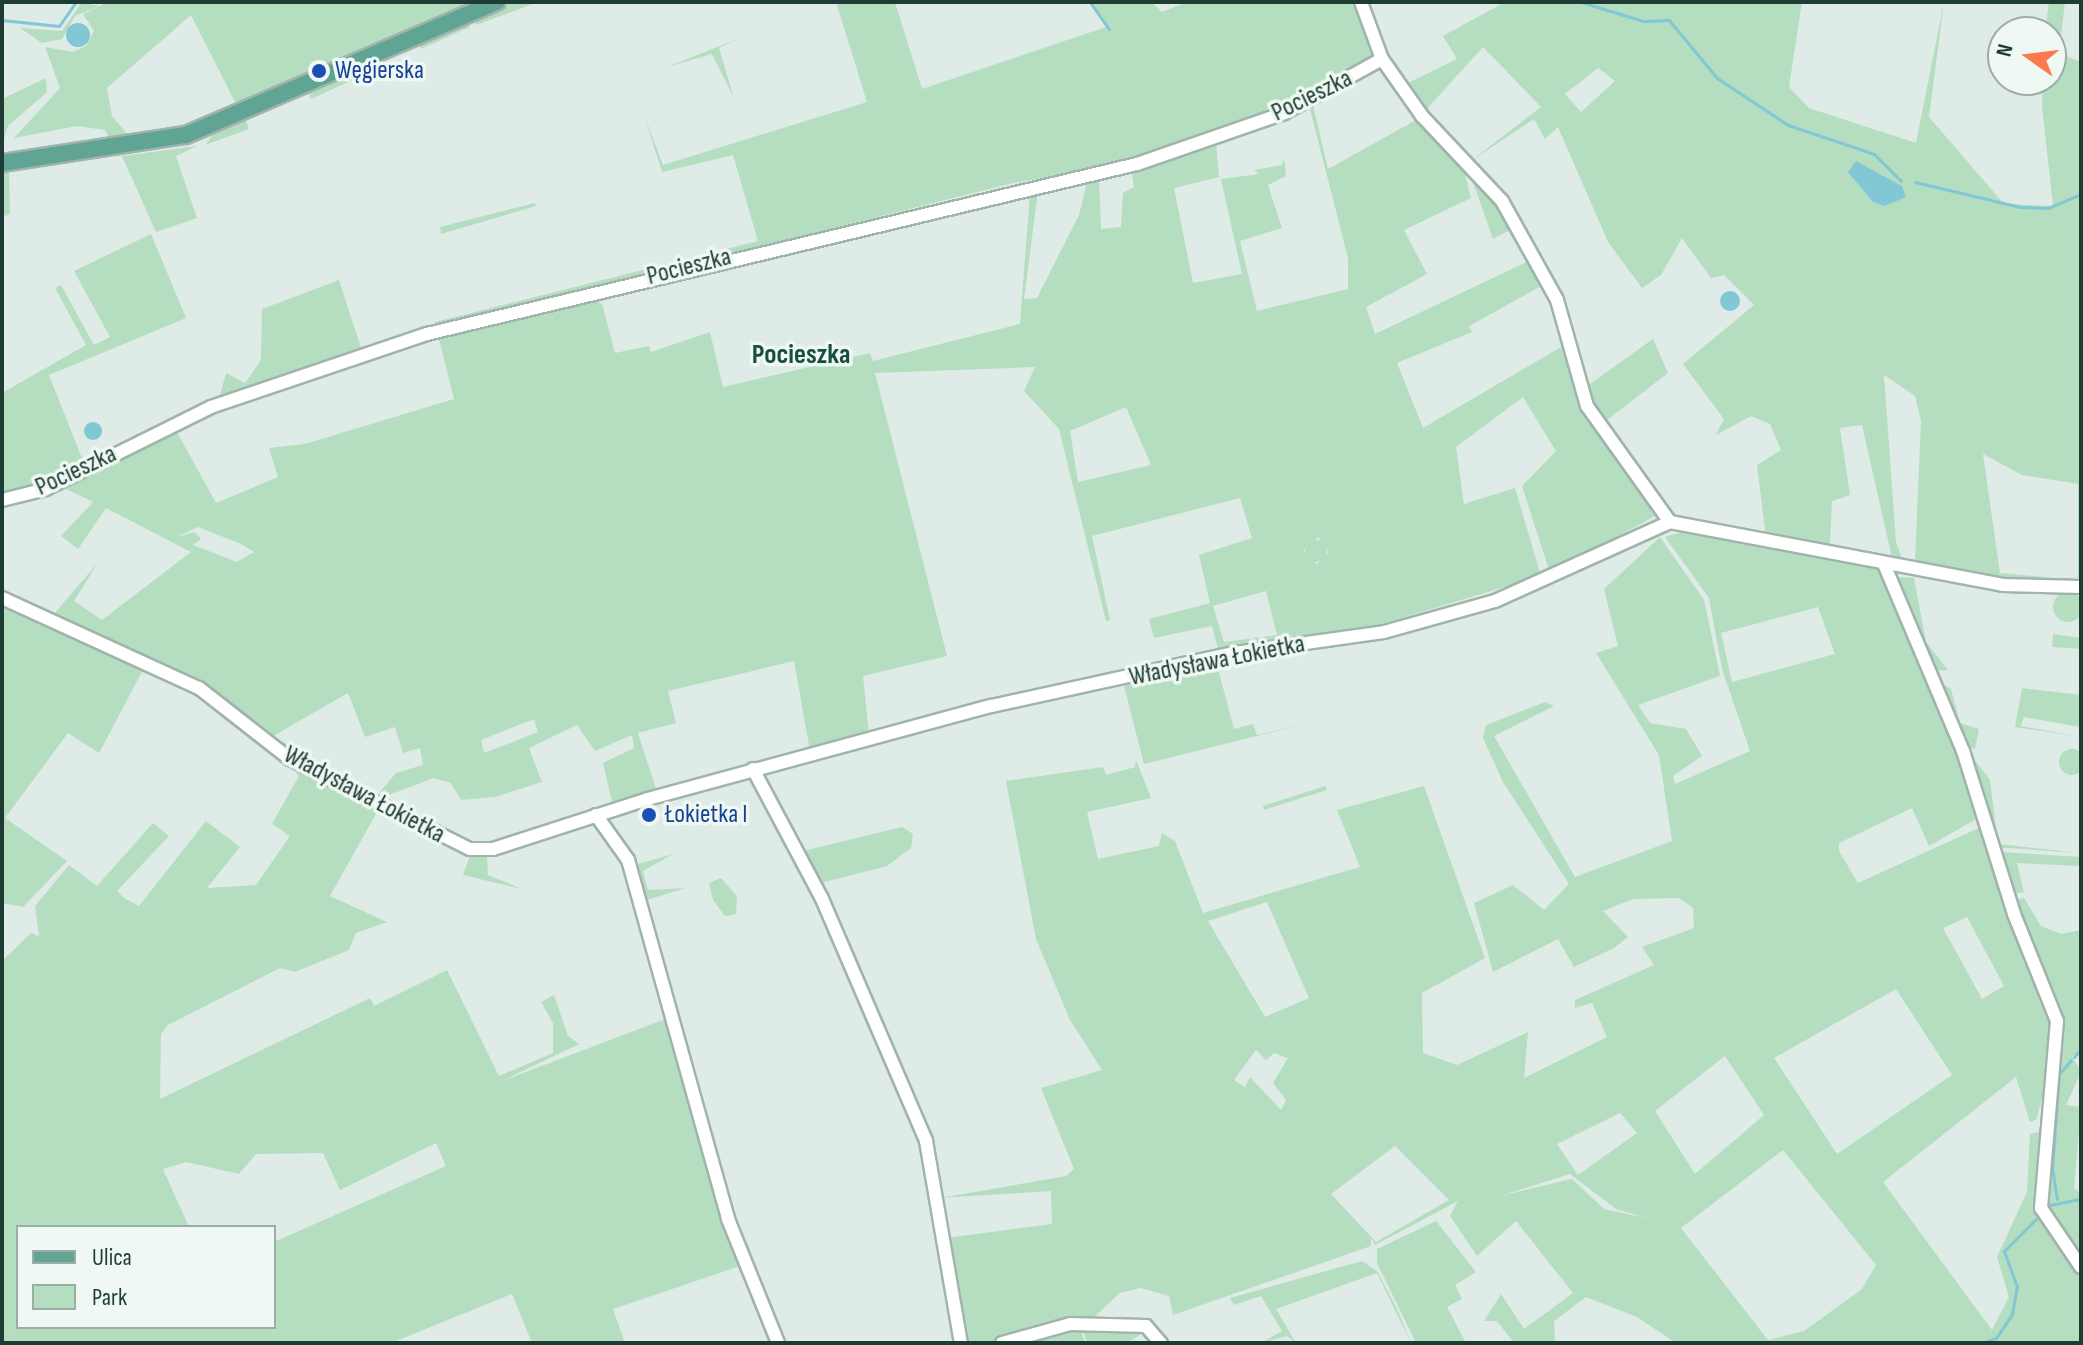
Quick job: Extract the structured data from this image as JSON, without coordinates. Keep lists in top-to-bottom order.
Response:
{
  "streets": {
    "street": ["Pocieszka", "Władysława Łokietka"]
  },
  "districts": ["Pocieszka"],
  "places": ["Węgierska", "Łokietka I"],
  "legend": ["Ulica", "Park"],
  "north": "left"
}
